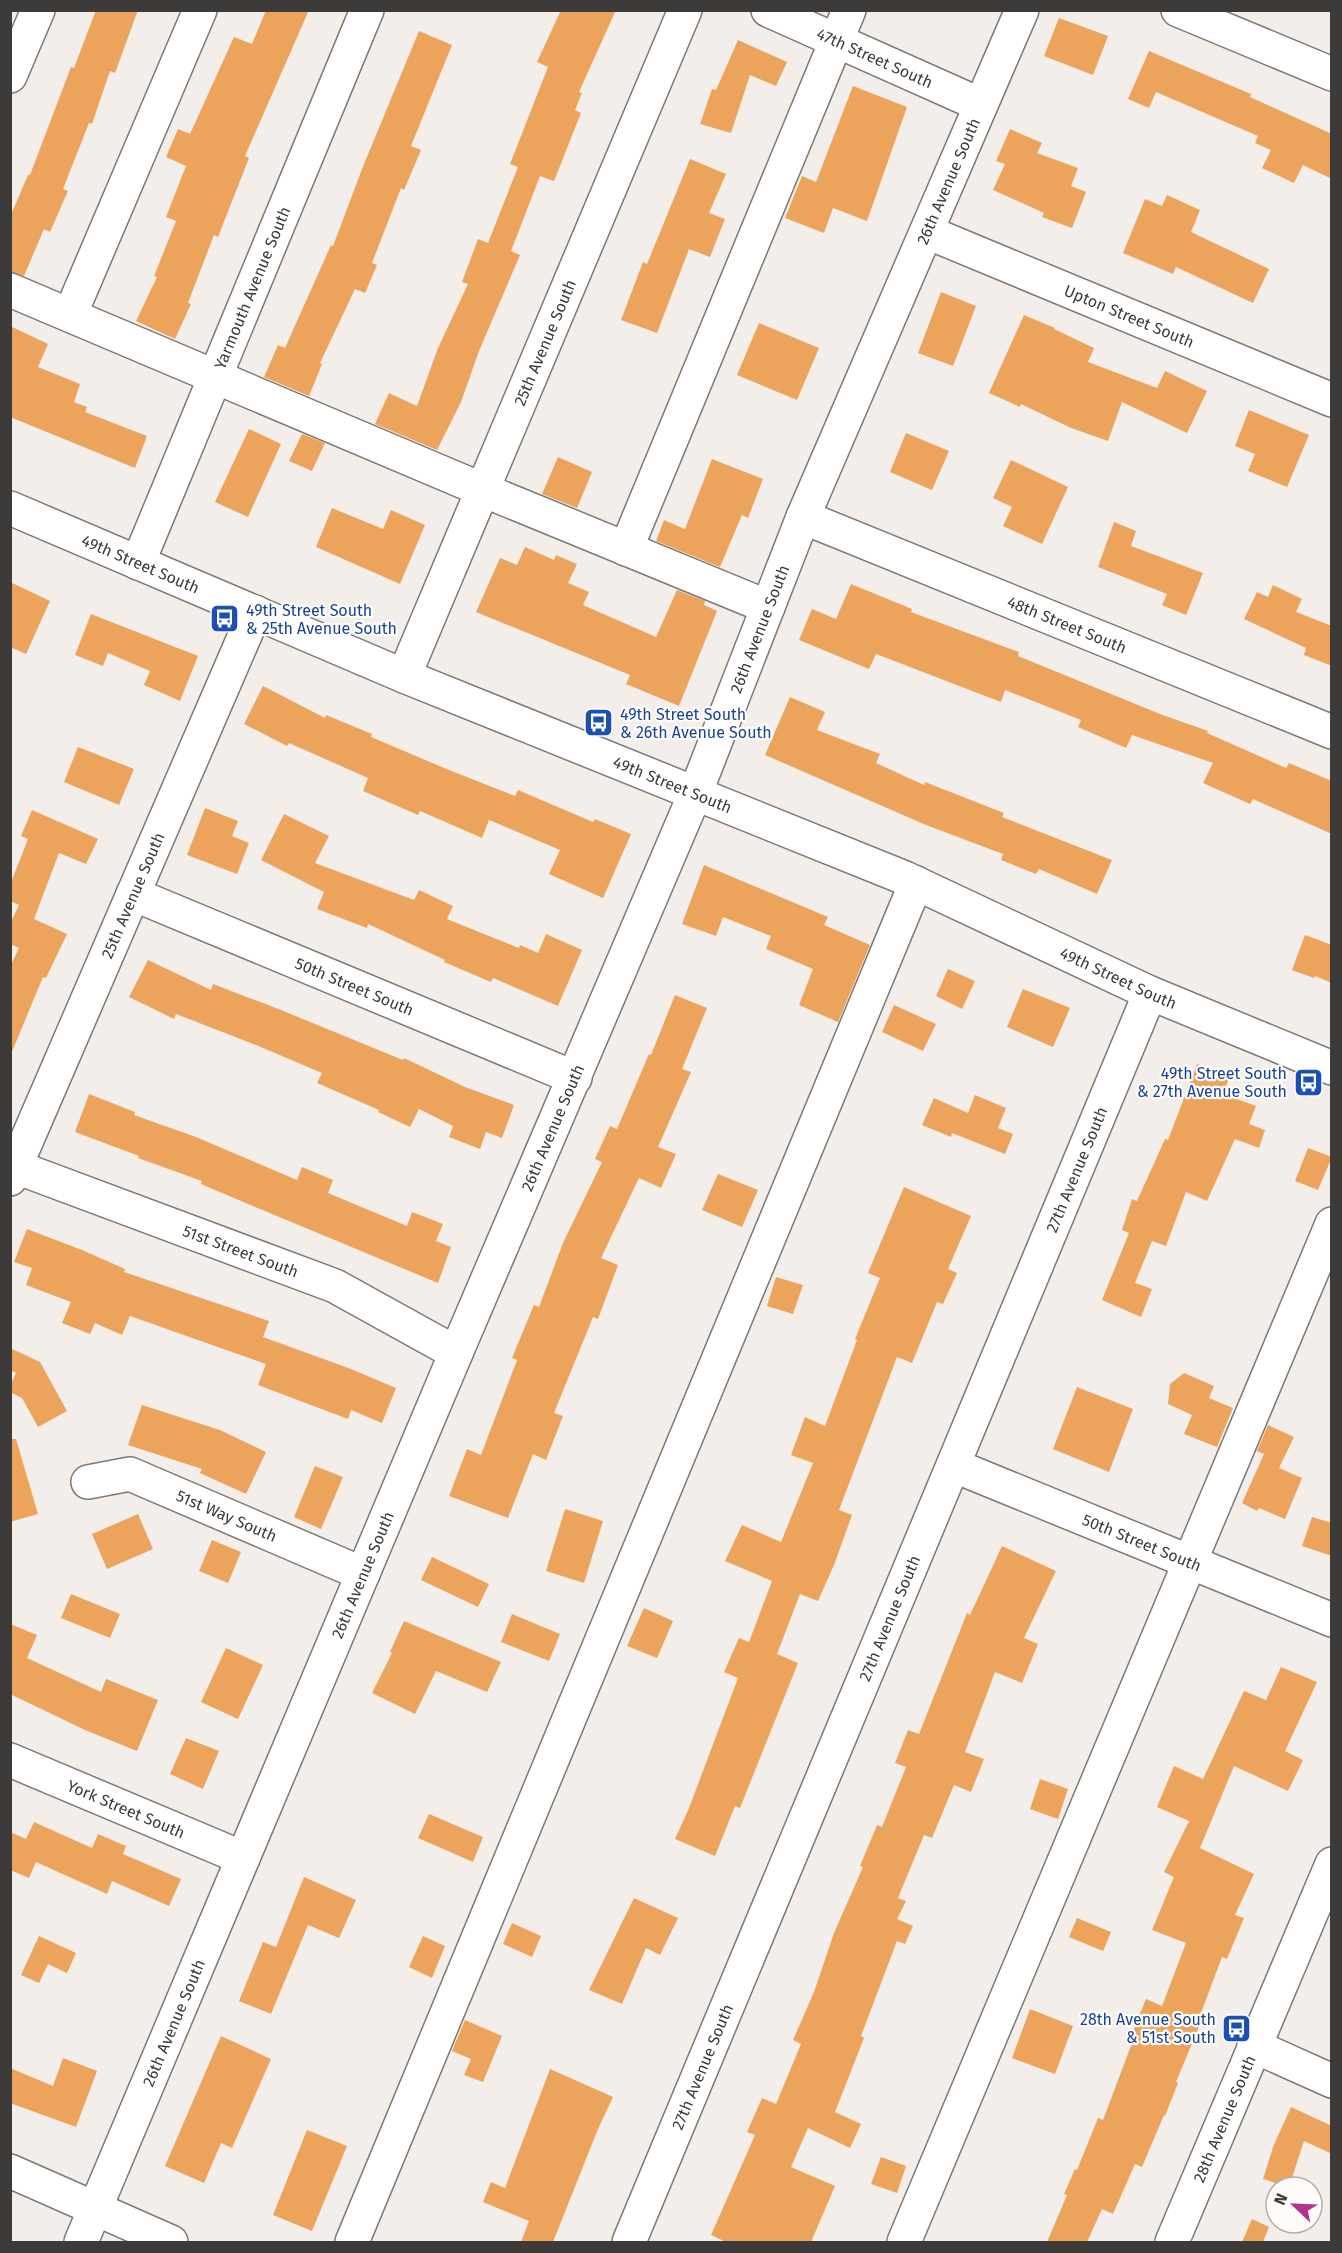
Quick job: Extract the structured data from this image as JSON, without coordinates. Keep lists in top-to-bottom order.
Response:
{
  "streets": {
    "street": [
      "47th Street South",
      "26th Avenue South",
      "Yarmouth Avenue South",
      "Upton Street South",
      "25th Avenue South",
      "49th Street South",
      "48th Street South",
      "50th Street South",
      "27th Avenue South",
      "51st Street South",
      "51st Way South",
      "York Street South",
      "28th Avenue South"
    ]
  },
  "crossings": [
    ["47th Street South", "26th Avenue South"],
    ["26th Avenue South", "Upton Street South"],
    ["26th Avenue South", "49th Street South"],
    ["26th Avenue South", "48th Street South"],
    ["26th Avenue South", "50th Street South"],
    ["26th Avenue South", "51st Street South"],
    ["26th Avenue South", "51st Way South"],
    ["26th Avenue South", "York Street South"],
    ["Yarmouth Avenue South", "49th Street South"],
    ["25th Avenue South", "49th Street South"],
    ["25th Avenue South", "50th Street South"],
    ["25th Avenue South", "51st Street South"],
    ["49th Street South", "27th Avenue South"],
    ["50th Street South", "27th Avenue South"]
  ],
  "places": {
    "bus stop": [
      "49th Street South & 25th Avenue South",
      "49th Street South & 26th Avenue South",
      "49th Street South & 27th Avenue South",
      "28th Avenue South & 51st South"
    ]
  },
  "north": "top left"
}
